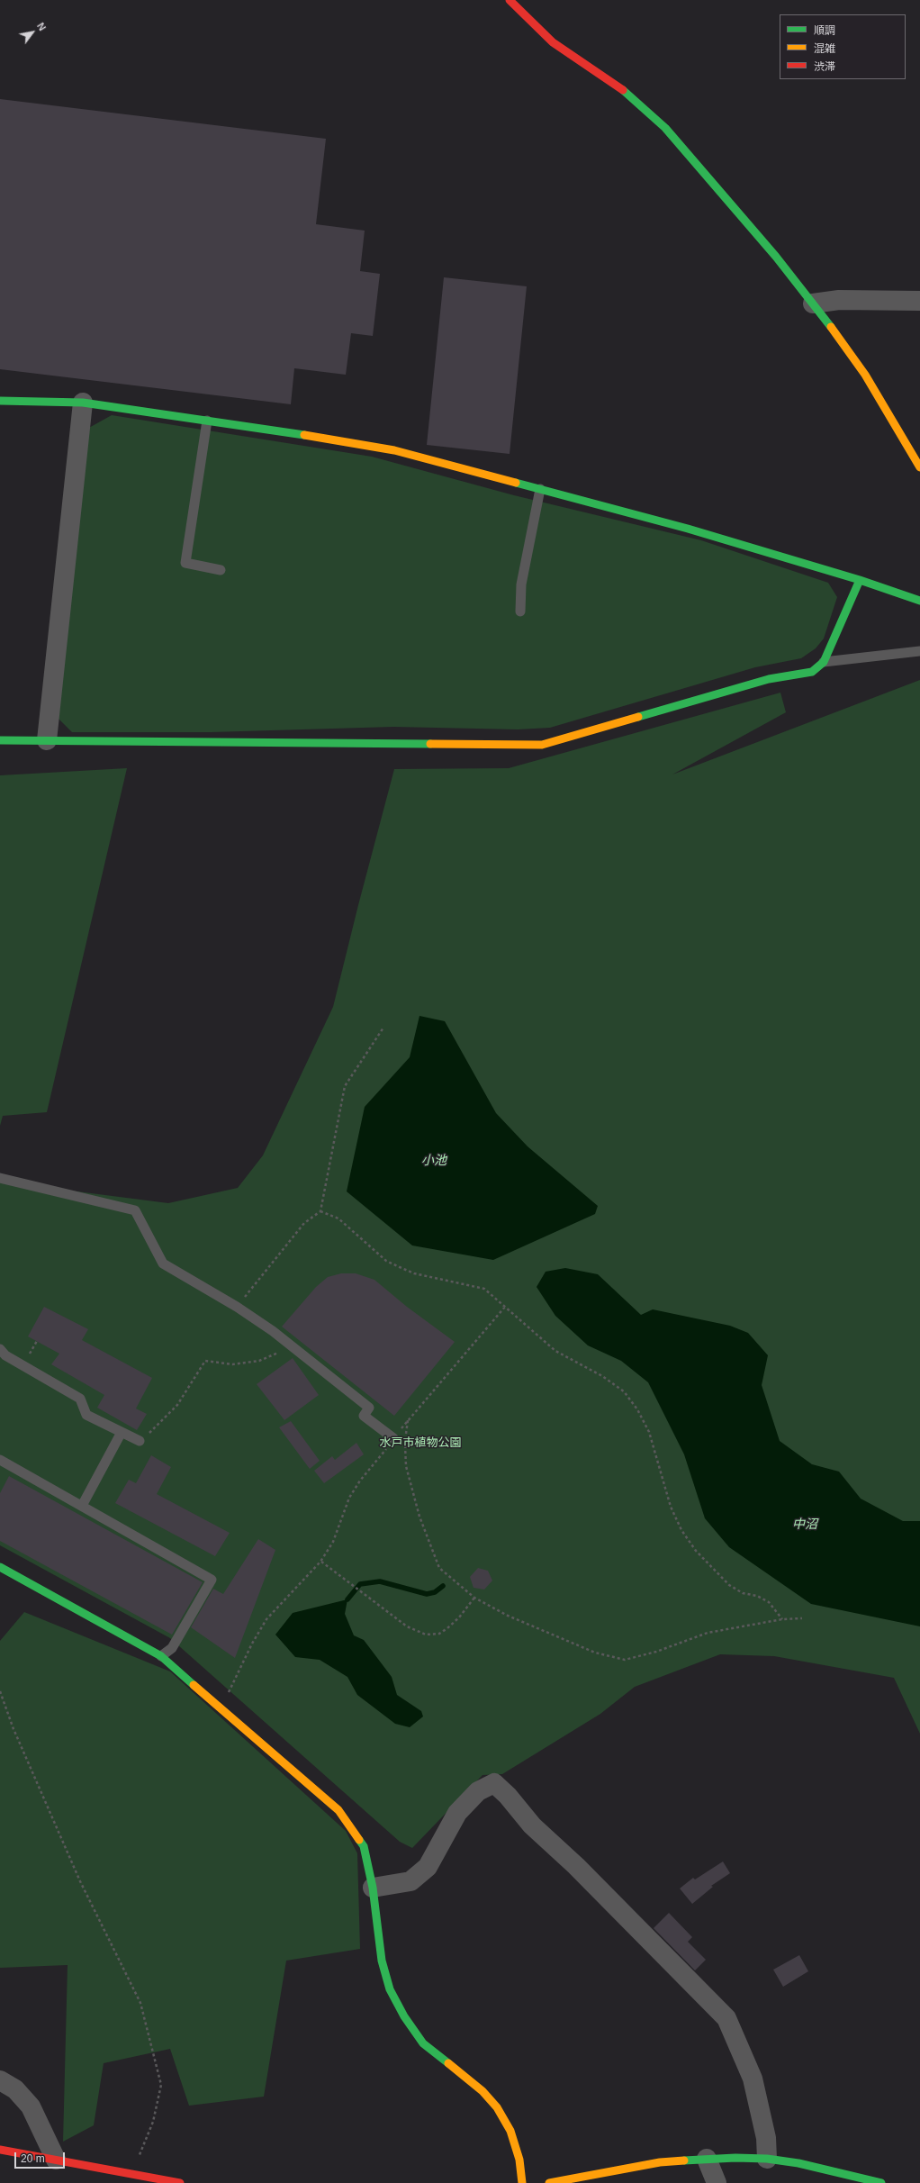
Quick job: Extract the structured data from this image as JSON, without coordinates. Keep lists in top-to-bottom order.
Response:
{
  "water": ["小池", "中沼"],
  "parks": ["水戸市植物公園"],
  "legend": ["順調", "混雑", "渋滞"],
  "scale_bar": "20 m",
  "north": "top right"
}
